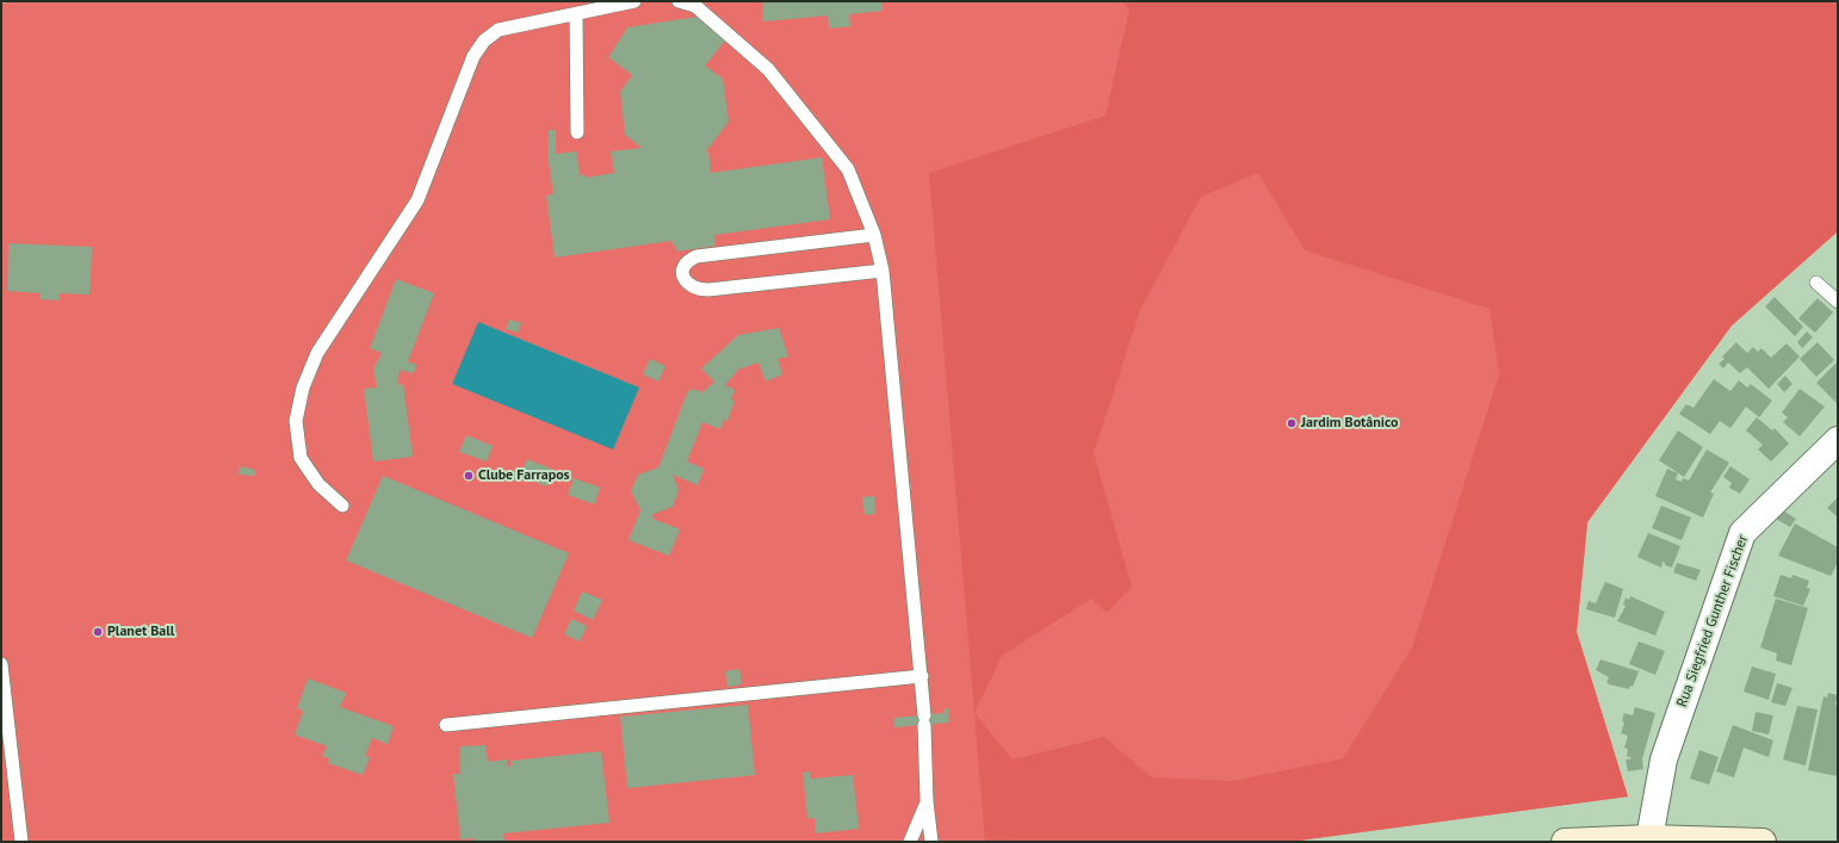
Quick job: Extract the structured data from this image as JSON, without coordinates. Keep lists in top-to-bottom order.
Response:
{
  "streets": {
    "street": ["Rua Siegfried Gunther Fischer"]
  },
  "places": ["Jardim Botânico", "Clube Farrapos", "Planet Ball"]
}
